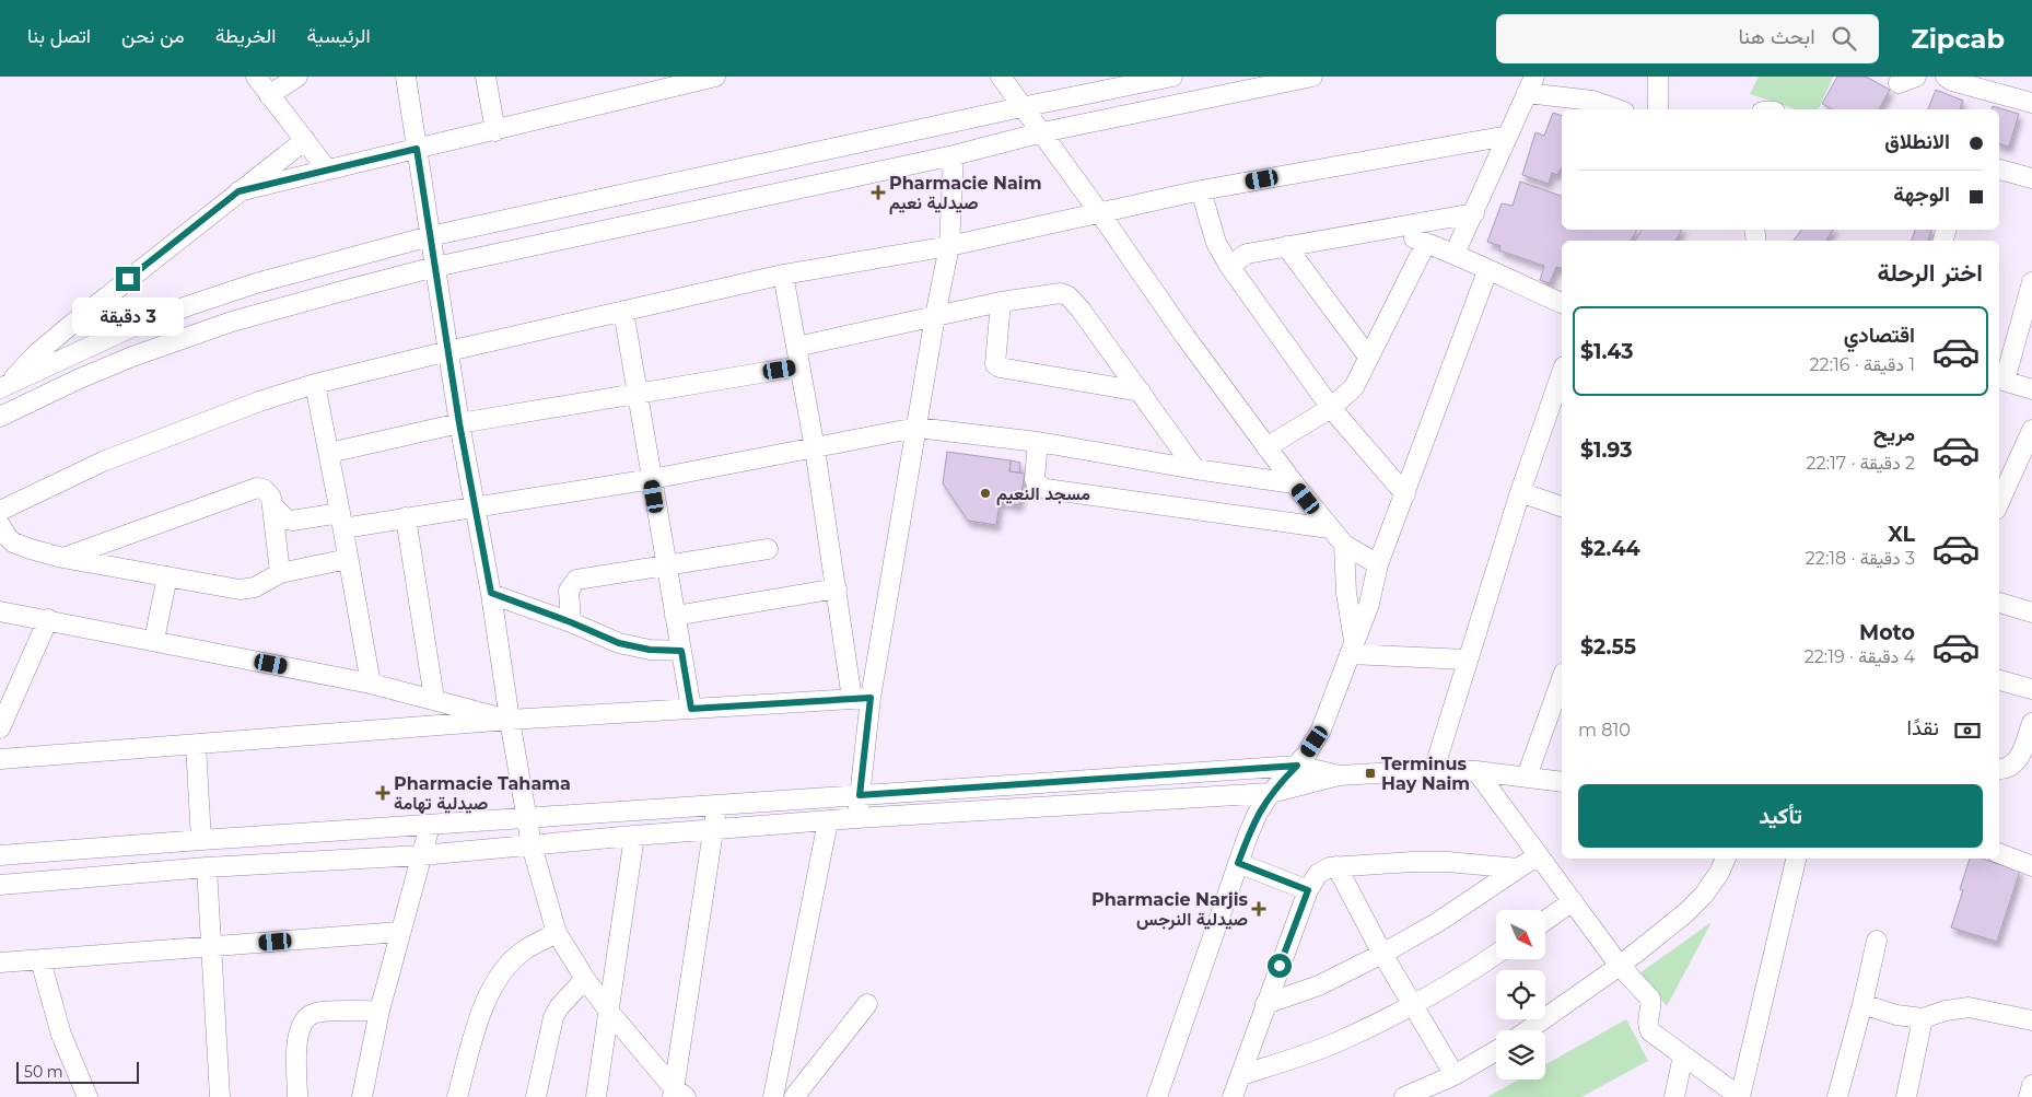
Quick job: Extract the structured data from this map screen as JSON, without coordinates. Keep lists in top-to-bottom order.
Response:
{
  "places": {
    "health": ["Pharmacie Naim صيدلية نعيم", "Pharmacie Tahama صيدلية تهامة", "Pharmacie Narjis صيدلية النرجس"],
    "other": ["مسجد النعيم"],
    "transit": ["Terminus Hay Naim"]
  },
  "scale_bar": "50 m",
  "north": "bottom right",
  "page": {
    "header": "Zipcab",
    "search": "ابحث هنا",
    "nav": [
      "الرئيسية",
      "الخريطة",
      "من نحن",
      "اتصل بنا"
    ],
    "banner": ["الانطلاق", "الوجهة"],
    "heading": "اختر الرحلة",
    "bubble": "3 دقيقة",
    "list": [
      {
        "name": "اقتصادي",
        "note": "1 دقيقة · 22:16",
        "value": "$1.43"
      },
      {
        "name": "مريح",
        "note": "2 دقيقة · 22:17",
        "value": "$1.93"
      },
      {
        "name": "XL",
        "note": "3 دقيقة · 22:18",
        "value": "$2.44"
      },
      {
        "name": "Moto",
        "note": "4 دقيقة · 22:19",
        "value": "$2.55"
      }
    ],
    "pay": ["نقدًا", "810 m"],
    "buttons": "تأكيد",
    "scale": "50 m"
  }
}
